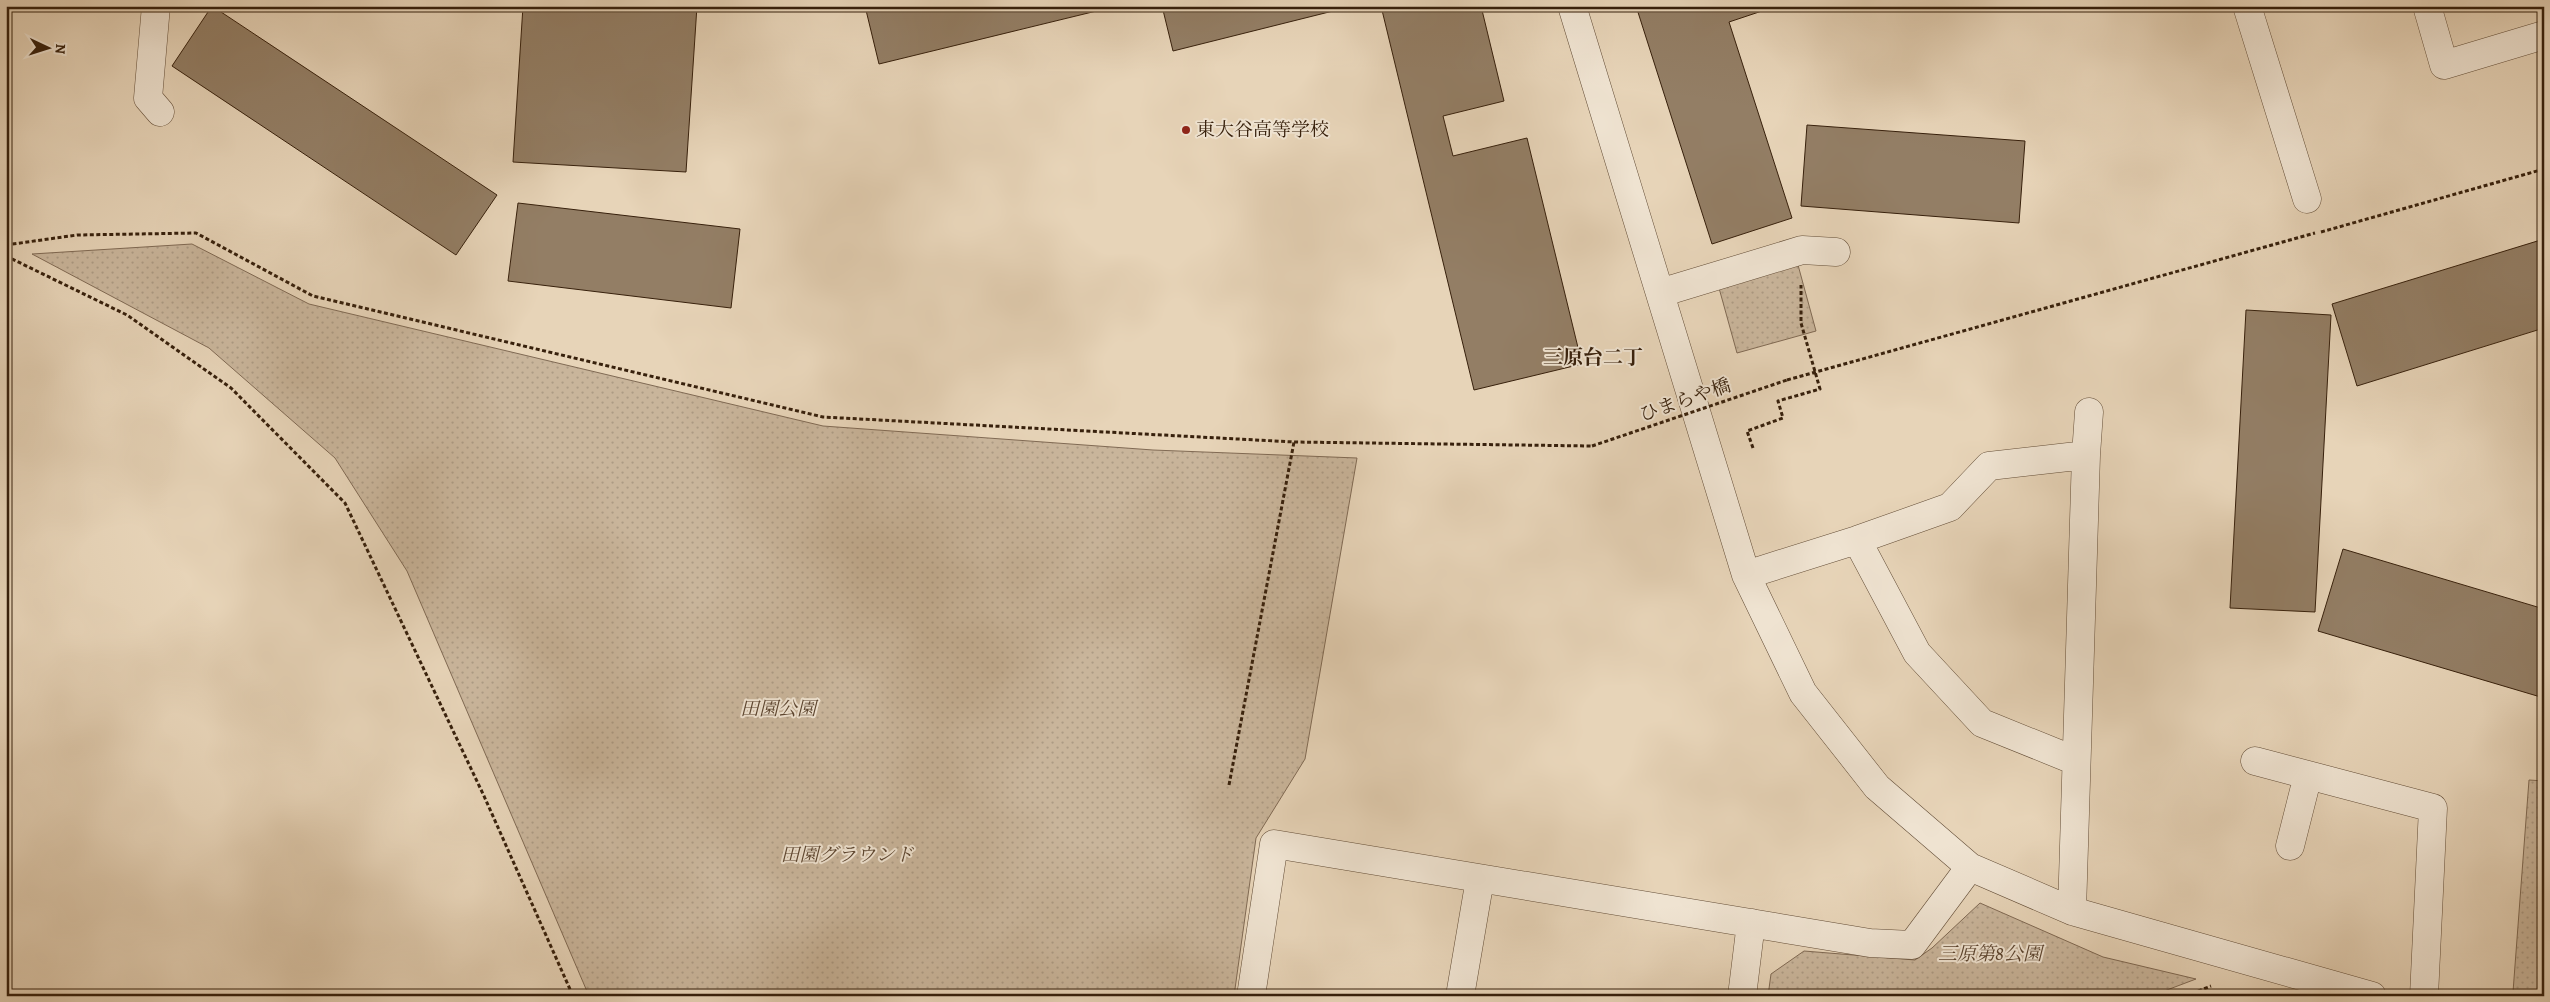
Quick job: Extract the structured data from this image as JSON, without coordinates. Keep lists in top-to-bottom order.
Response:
{
  "streets": {
    "path": ["ひまらや橋"]
  },
  "districts": ["三原台二丁"],
  "parks": ["田園公園", "田園グラウンド", "三原第8公園"],
  "places": ["東大谷高等学校"],
  "north": "right"
}
